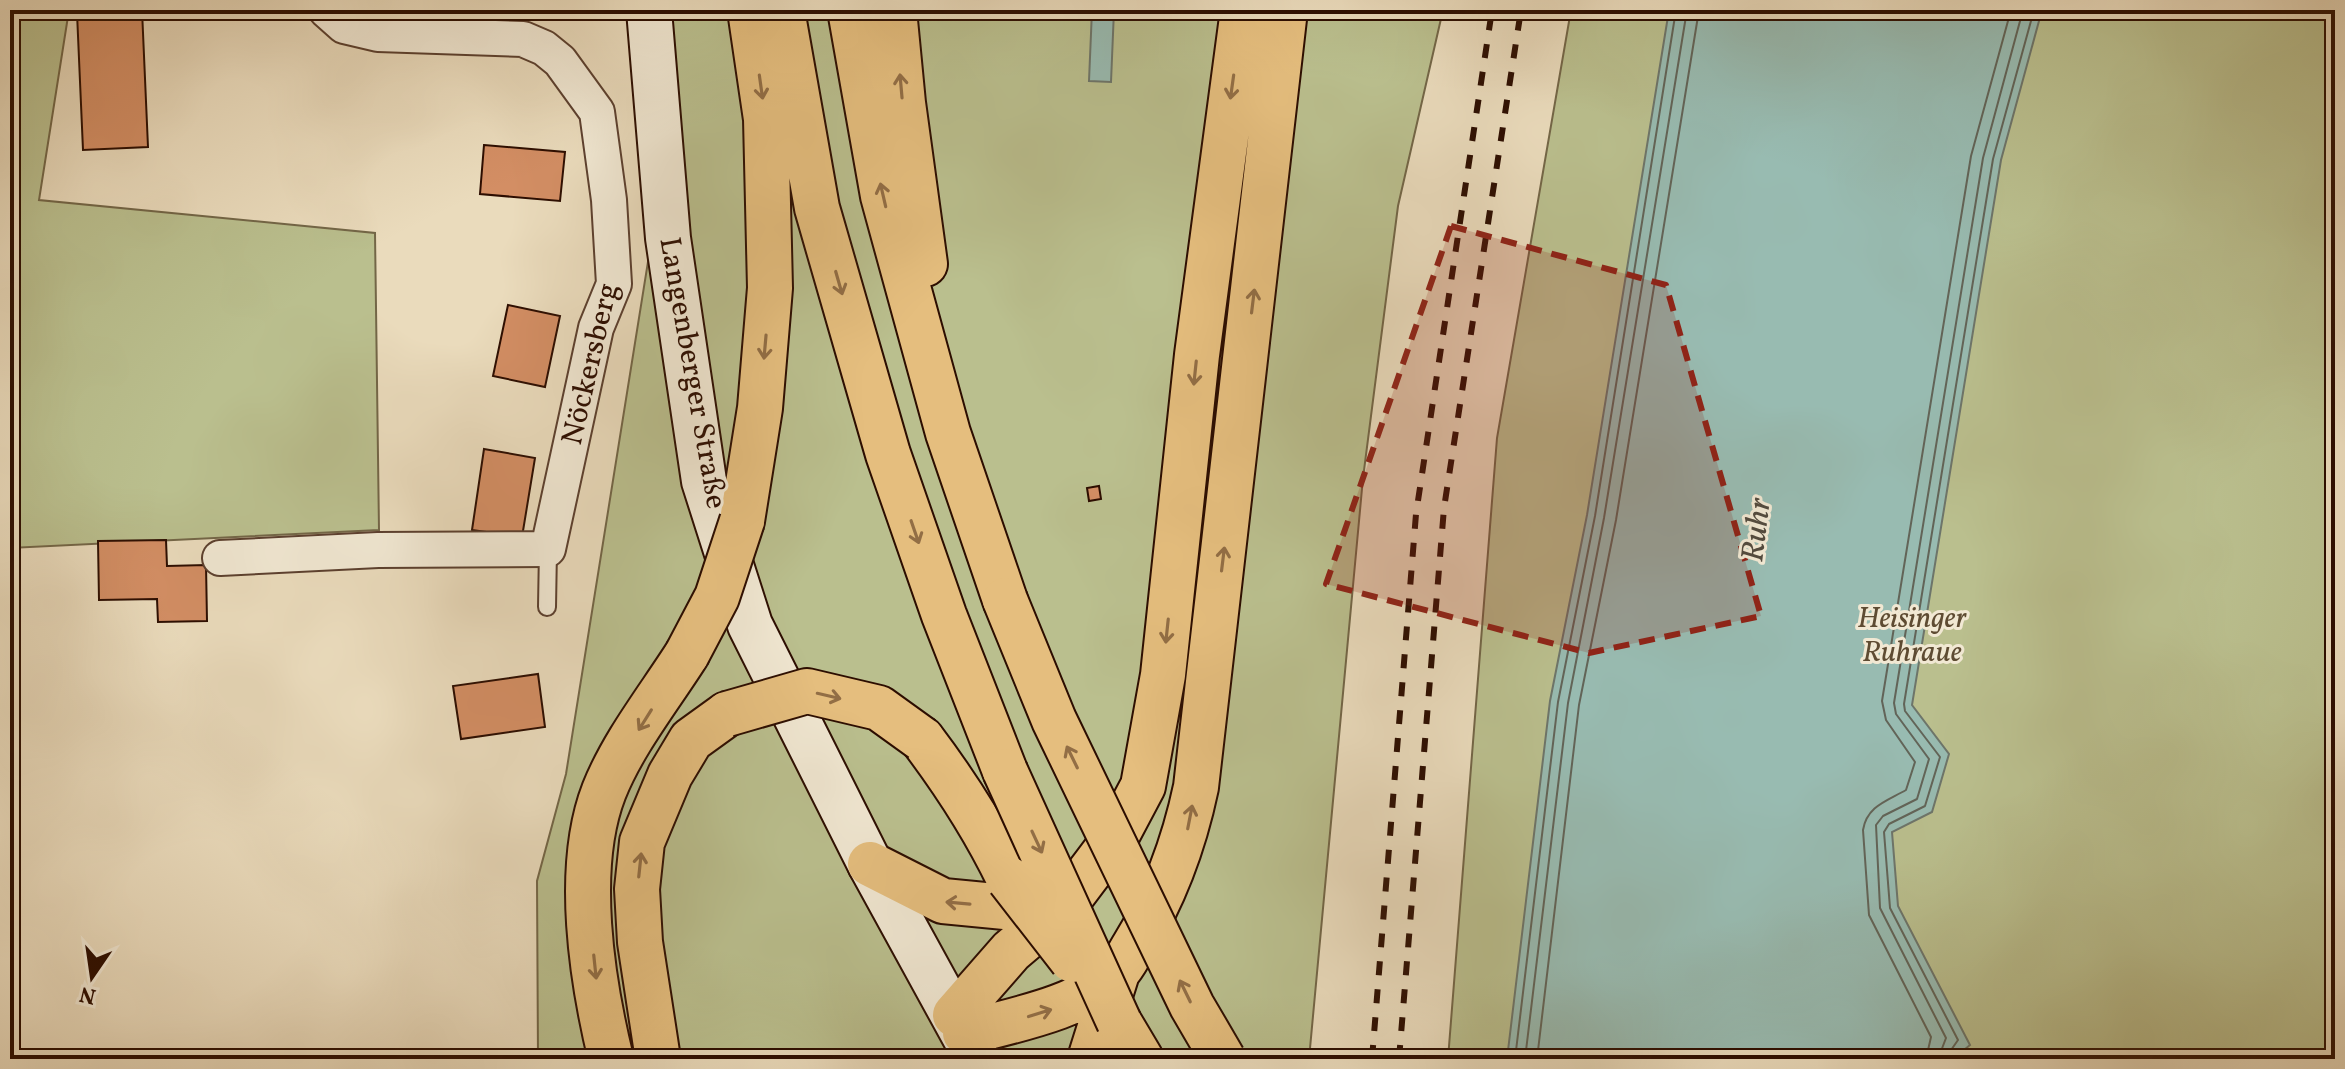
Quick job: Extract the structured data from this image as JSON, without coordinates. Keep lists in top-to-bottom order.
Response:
{
  "streets": {
    "street": ["Nöckersberg", "Langenberger Straße"]
  },
  "water": ["Ruhr"],
  "parks": ["Heisinger Ruhraue"],
  "north": "bottom"
}
